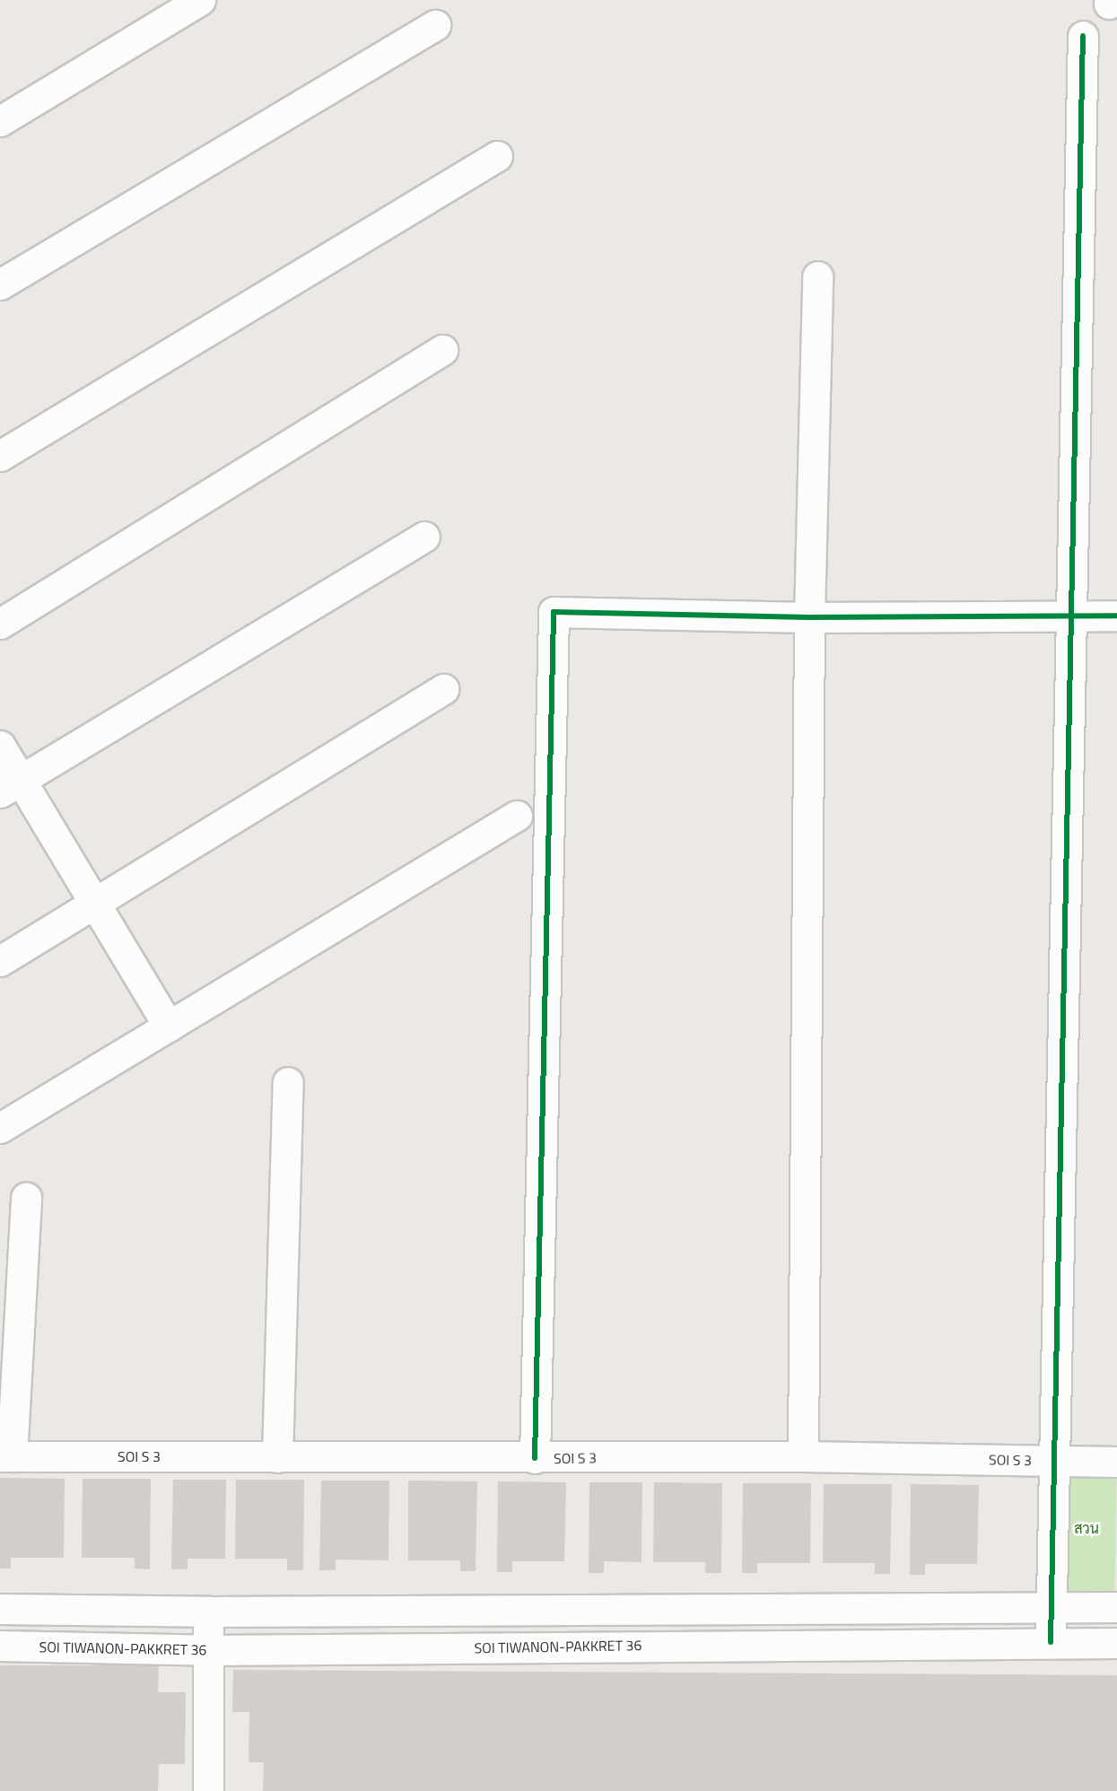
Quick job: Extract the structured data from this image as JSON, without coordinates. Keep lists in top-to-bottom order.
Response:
{
  "streets": {
    "street": ["SOI S 3", "SOI TIWANON-PAKKRET 36"]
  },
  "parks": ["สวน"]
}
